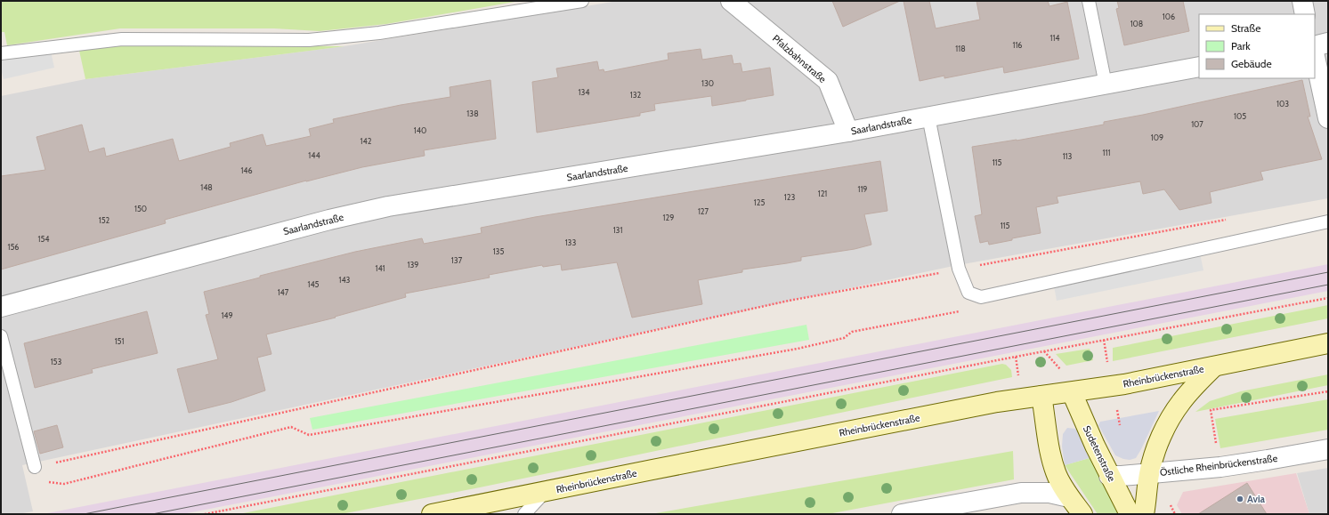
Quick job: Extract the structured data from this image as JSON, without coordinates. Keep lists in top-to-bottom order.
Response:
{
  "streets": {
    "main road": ["Rheinbrückenstraße", "Sudetenstraße"],
    "street": ["Pfalzbahnstraße", "Saarlandstraße", "Östliche Rheinbrückenstraße"]
  },
  "crossings": [
    ["Pfalzbahnstraße", "Saarlandstraße"],
    ["Rheinbrückenstraße", "Sudetenstraße"],
    ["Sudetenstraße", "Östliche Rheinbrückenstraße"]
  ],
  "places": ["Avia"],
  "house_numbers": [
    "106",
    "108",
    "114",
    "116",
    "118",
    "130",
    "134",
    "132",
    "103",
    "138",
    "105",
    "107",
    "140",
    "109",
    "142",
    "111",
    "144",
    "113",
    "115",
    "146",
    "148",
    "119",
    "121",
    "123",
    "125",
    "150",
    "127",
    "129",
    "152",
    "115",
    "131",
    "154",
    "133",
    "156",
    "135",
    "137",
    "139",
    "141",
    "143",
    "145",
    "147",
    "149",
    "151",
    "153"
  ],
  "legend": ["Straße", "Park", "Gebäude"]
}
